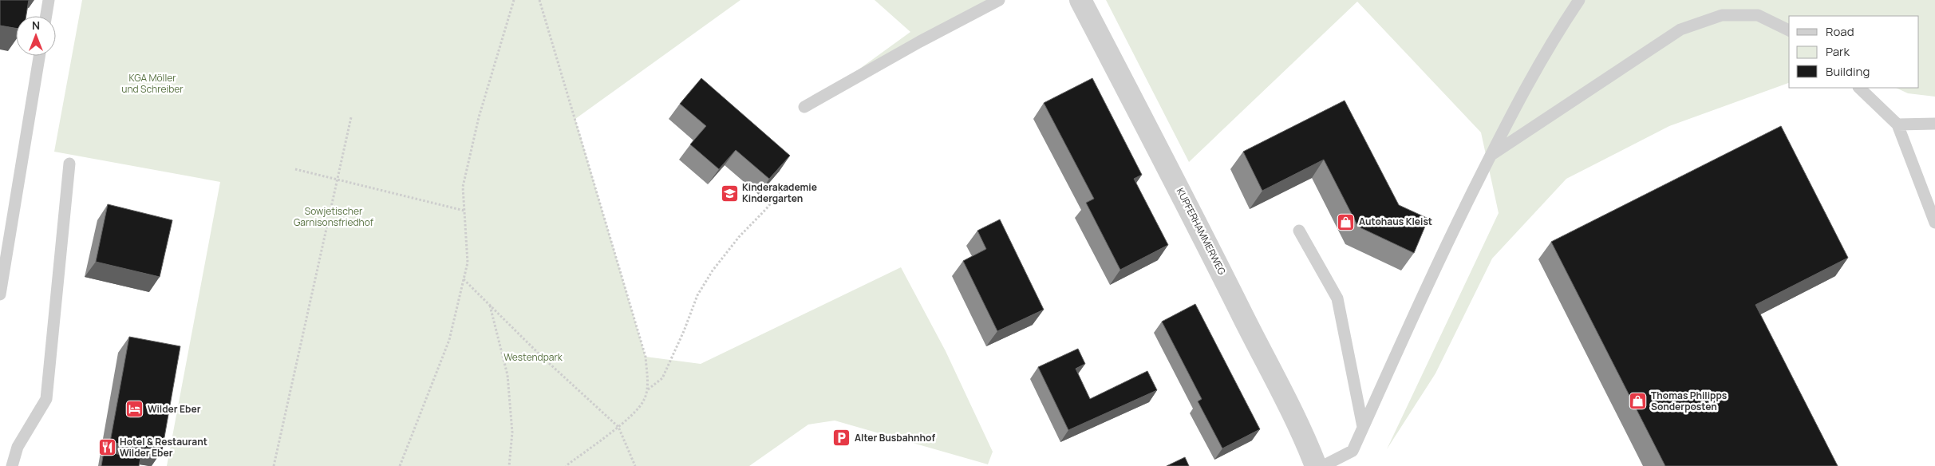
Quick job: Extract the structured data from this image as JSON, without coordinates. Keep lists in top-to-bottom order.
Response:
{
  "streets": {
    "street": ["KUPFERHAMMERWEG"]
  },
  "parks": ["KGA Möller und Schreiber", "Sowjetischer Garnisonsfriedhof", "Westendpark"],
  "places": {
    "school or university": ["Kinderakademie Kindergarten"],
    "shop": ["Autohaus Kleist", "Thomas Philipps Sonderposten"],
    "hotel": ["Wilder Eber"],
    "parking": ["Alter Busbahnhof"],
    "restaurant": ["Hotel & Restaurant Wilder Eber"]
  },
  "legend": ["Road", "Park", "Building"],
  "north": "top"
}
